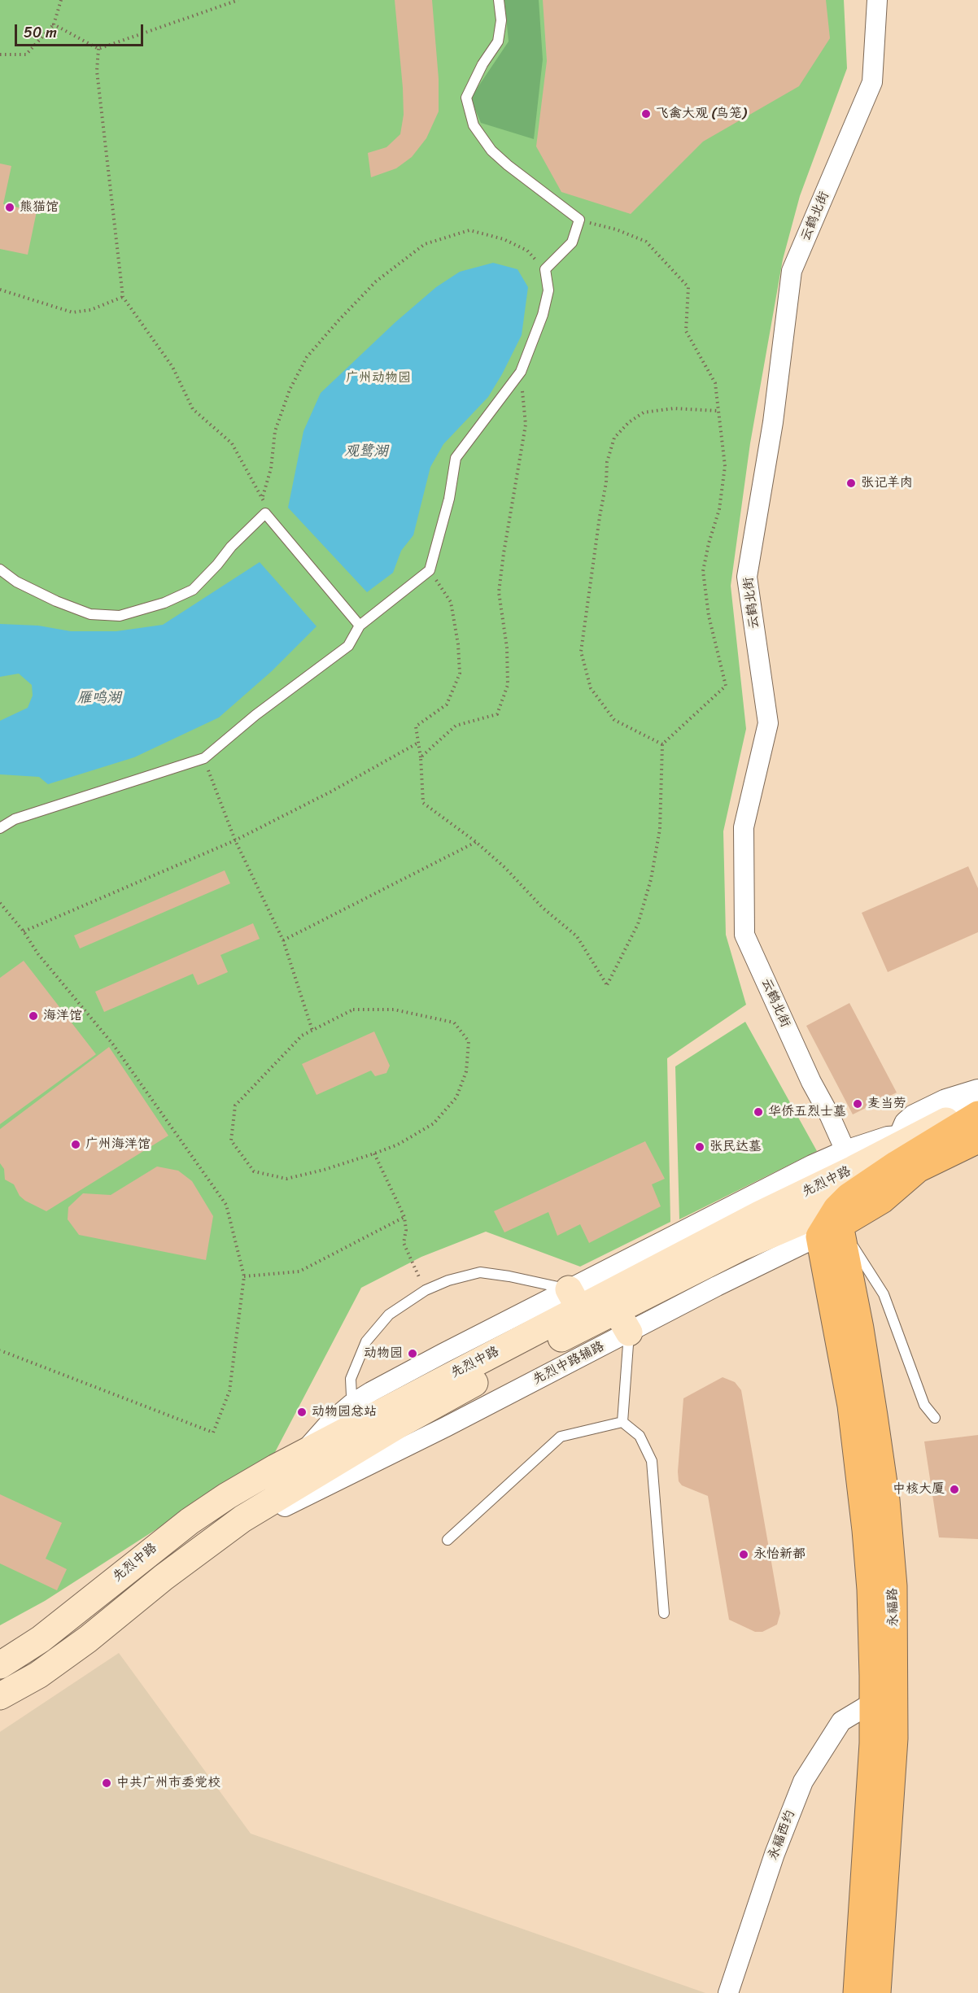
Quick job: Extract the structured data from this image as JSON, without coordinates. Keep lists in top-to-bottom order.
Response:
{
  "streets": {
    "main road": ["先烈中路", "永福路"],
    "street": ["云鹤北街", "永福西约"]
  },
  "crossings": [
    ["云鹤北街", "先烈中路"],
    ["先烈中路", "永福路"],
    ["永福路", "永福西约"]
  ],
  "water": ["观鹭湖", "雁鸣湖"],
  "parks": ["广州动物园"],
  "places": [
    "飞禽大观 (鸟笼)",
    "熊猫馆",
    "张记羊肉",
    "海洋馆",
    "麦当劳",
    "华侨五烈士墓",
    "广州海洋馆",
    "张民达墓",
    "动物园",
    "动物园总站",
    "中核大厦",
    "永怡新都",
    "中共广州市委党校"
  ],
  "scale_bar": "50 m"
}
